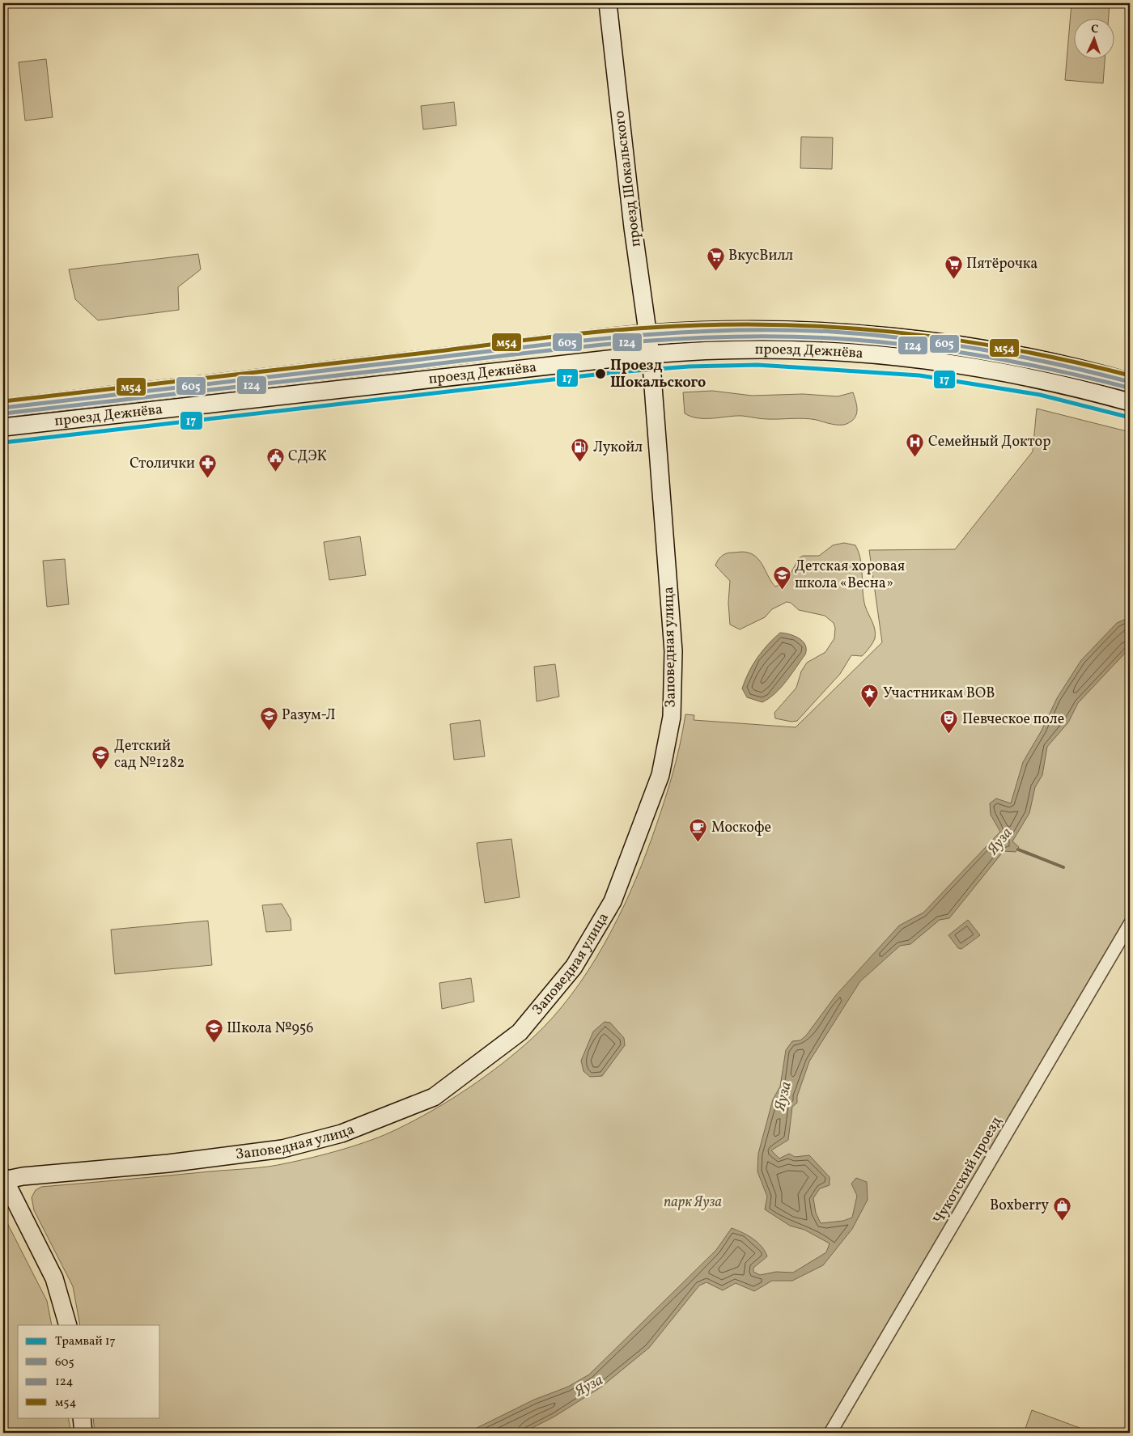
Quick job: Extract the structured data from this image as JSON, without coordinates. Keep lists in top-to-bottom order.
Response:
{
  "streets": {
    "main road": ["проезд Шокальского", "проезд Дежнёва", "Заповедная улица"],
    "street": ["Чукотский проезд"]
  },
  "crossings": [
    ["проезд Шокальского", "проезд Дежнёва"],
    ["проезд Шокальского", "Заповедная улица"],
    ["проезд Дежнёва", "Заповедная улица"]
  ],
  "water": ["Яуза"],
  "parks": ["парк Яуза"],
  "places": {
    "supermarket": ["ВкусВилл", "Пятёрочка"],
    "other": ["Проезд Шокальского"],
    "hospital": ["Семейный Доктор"],
    "fuel station": ["Лукойл"],
    "public building": ["СДЭК"],
    "pharmacy": ["Столички"],
    "school or university": [
      "Детская хоровая школа «Весна»",
      "Разум-Л",
      "Детский сад №1282",
      "Школа №956"
    ],
    "place": ["Участникам ВОВ"],
    "theatre": ["Певческое поле"],
    "cafe": ["Москофе"],
    "shop": ["Boxberry"]
  },
  "lines": [
    "transit line м54",
    "transit line 605",
    "transit line 124",
    "tram line 17"
  ],
  "legend": [
    "Трамвай 17",
    "605",
    "124",
    "м54"
  ],
  "north": "top"
}
